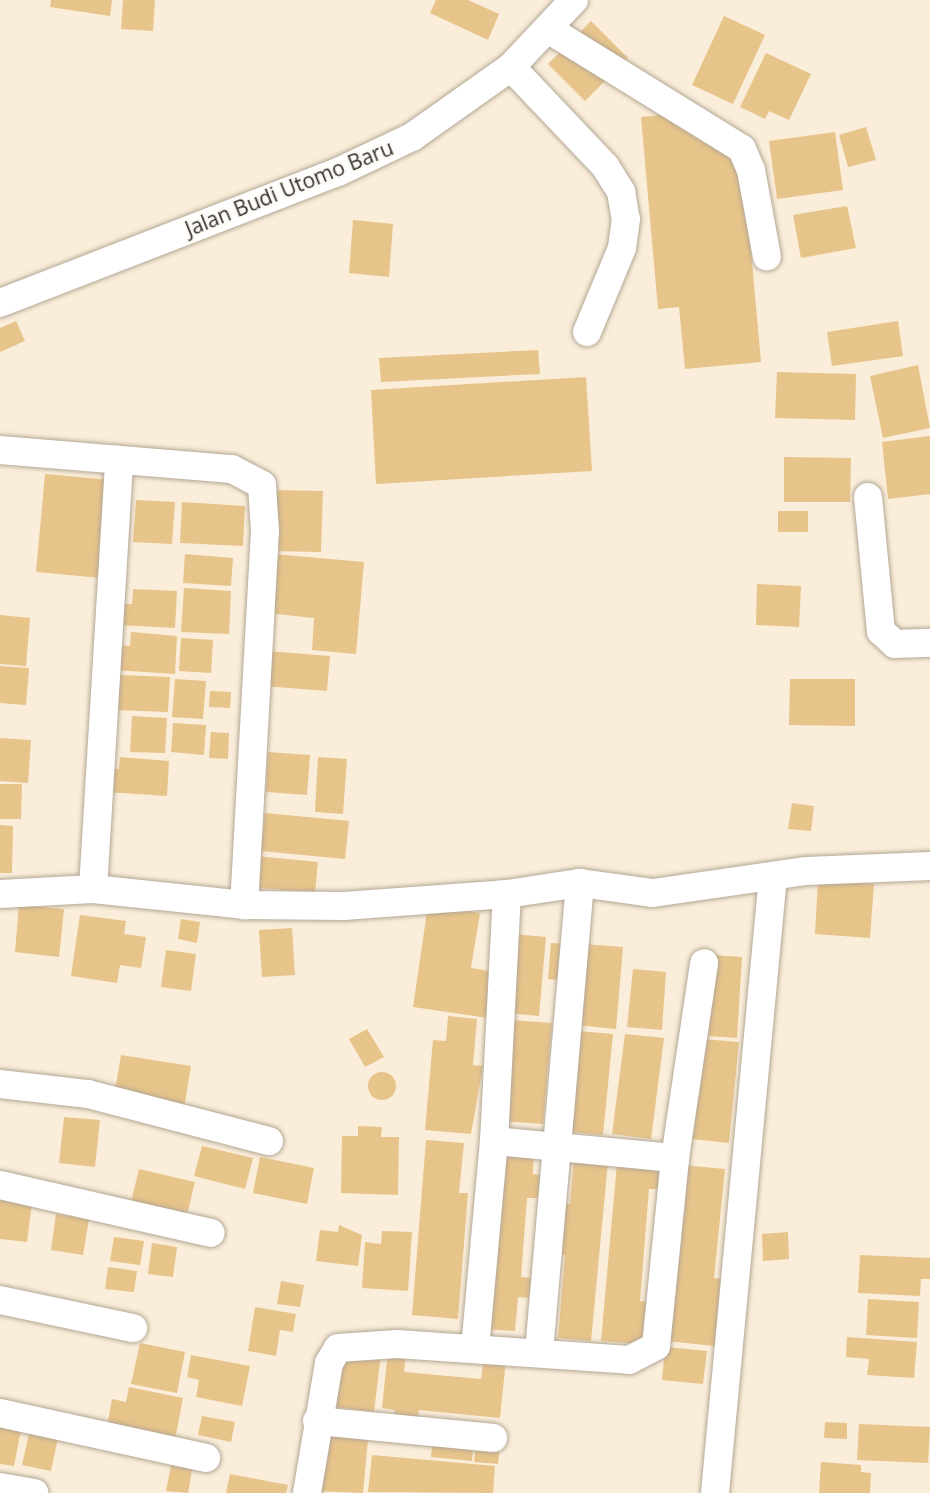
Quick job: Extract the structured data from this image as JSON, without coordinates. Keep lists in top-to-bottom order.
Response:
{
  "streets": {
    "street": ["Jalan Budi Utomo Baru"]
  }
}
